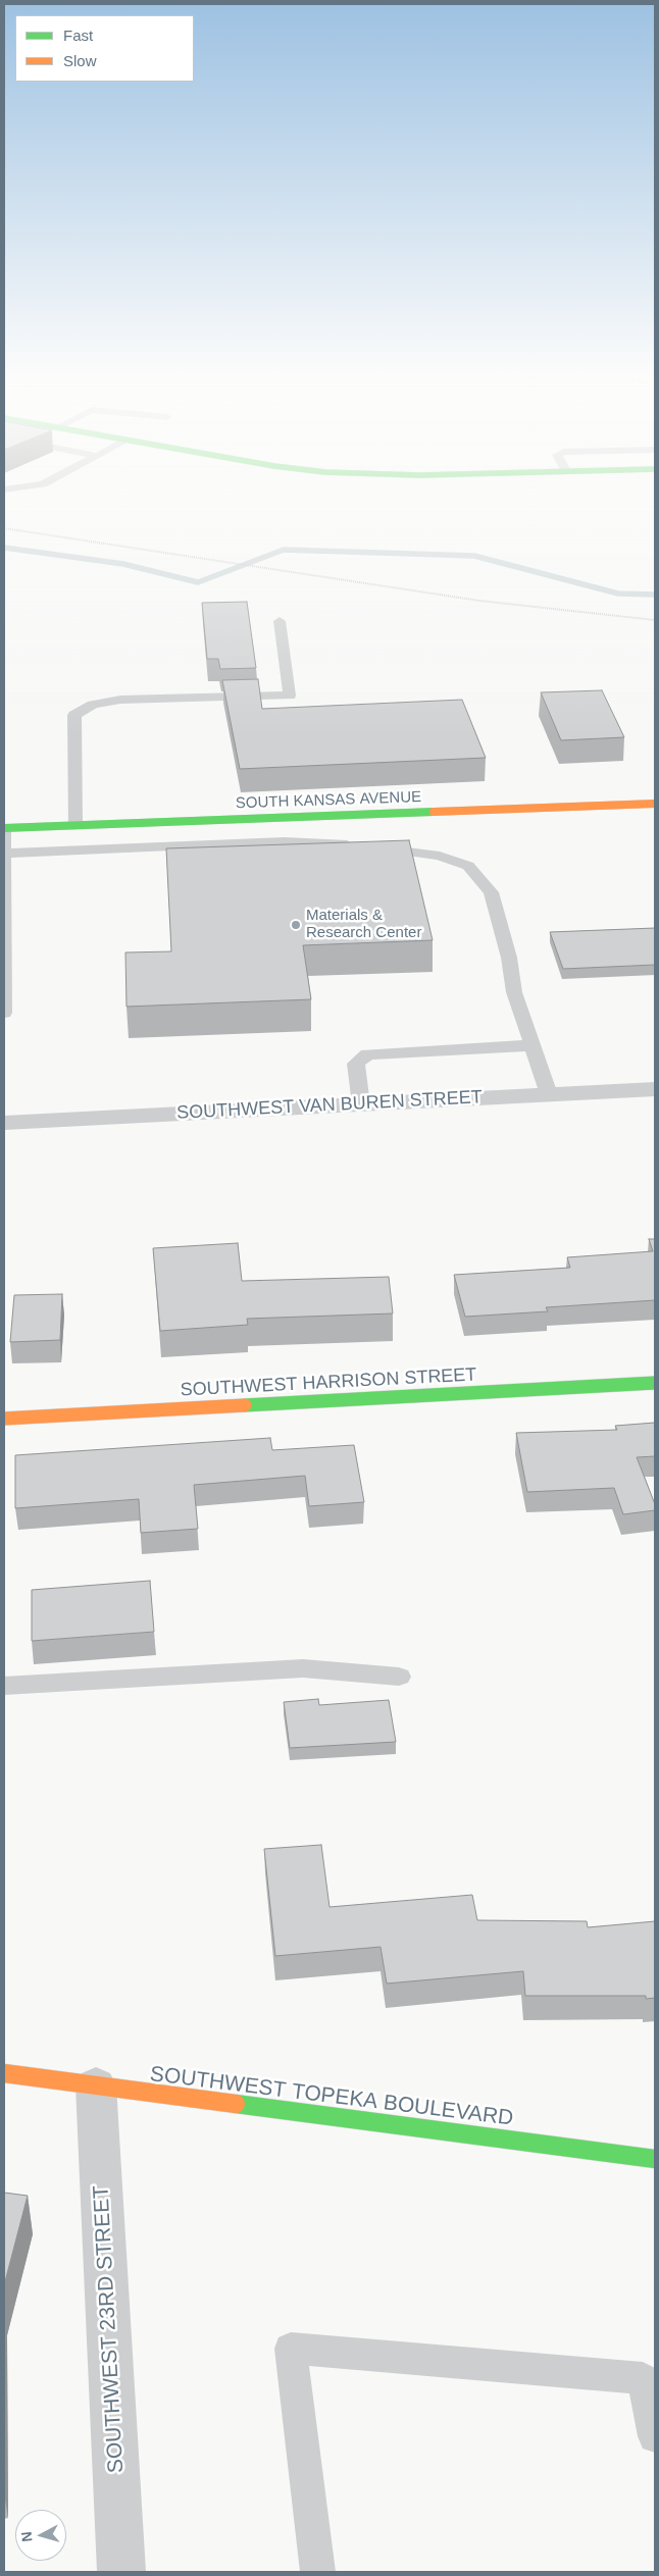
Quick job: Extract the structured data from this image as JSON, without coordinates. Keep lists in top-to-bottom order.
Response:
{
  "streets": {
    "street": [
      "SOUTH KANSAS AVENUE",
      "SOUTHWEST VAN BUREN STREET",
      "SOUTHWEST HARRISON STREET",
      "SOUTHWEST TOPEKA BOULEVARD",
      "SOUTHWEST 23RD STREET"
    ]
  },
  "crossings": [
    ["SOUTHWEST TOPEKA BOULEVARD", "SOUTHWEST 23RD STREET"]
  ],
  "places": ["Materials & Research Center"],
  "legend": ["Fast", "Slow"],
  "north": "left"
}
